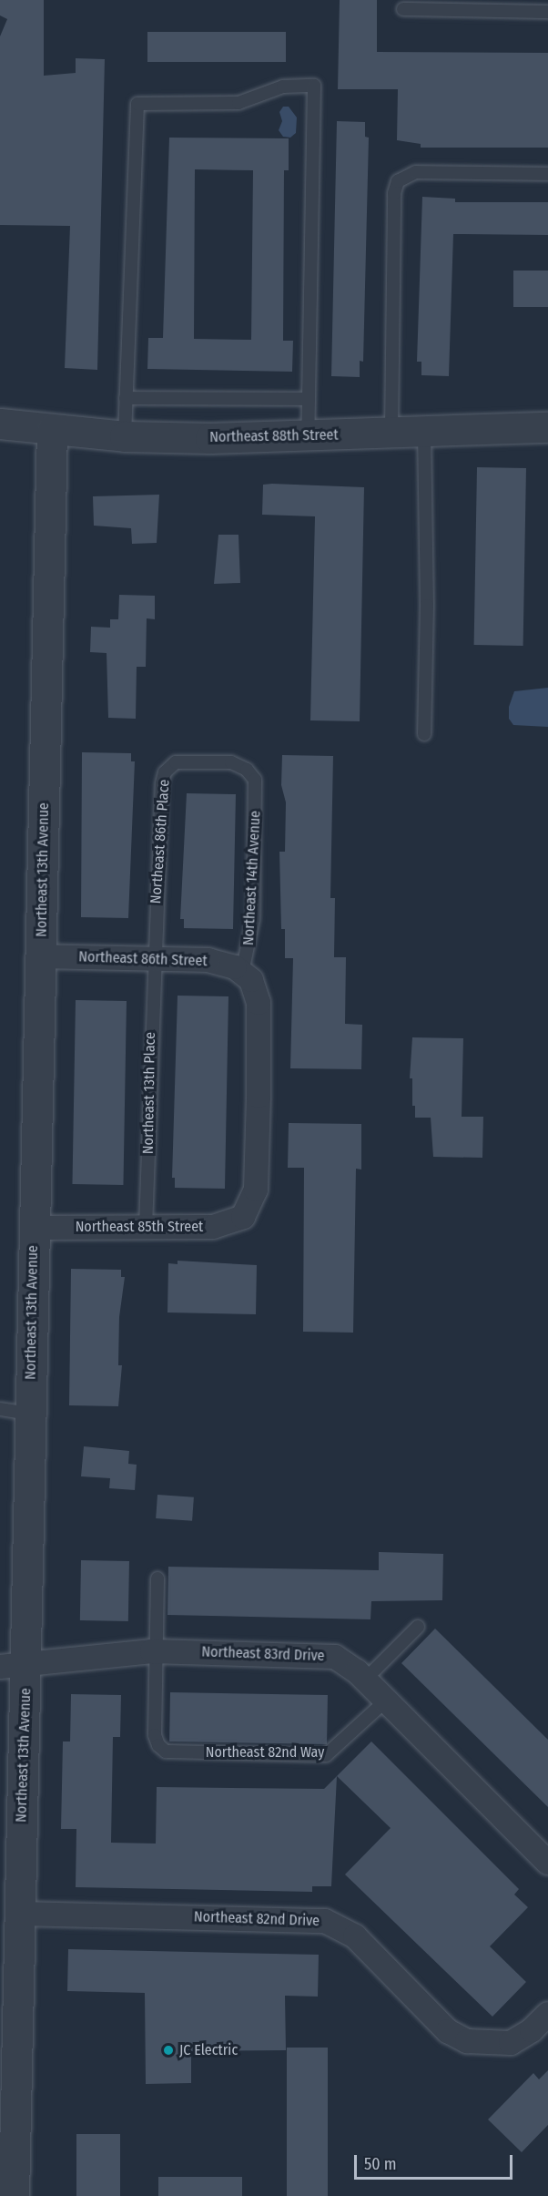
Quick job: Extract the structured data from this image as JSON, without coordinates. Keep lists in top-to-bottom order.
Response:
{
  "streets": {
    "street": [
      "Northeast 88th Street",
      "Northeast 13th Avenue",
      "Northeast 86th Street",
      "Northeast 85th Street",
      "Northeast 83rd Drive",
      "Northeast 82nd Drive"
    ],
    "lane": [
      "Northeast 86th Place",
      "Northeast 14th Avenue",
      "Northeast 13th Place",
      "Northeast 82nd Way"
    ]
  },
  "crossings": [
    ["Northeast 88th Street", "Northeast 13th Avenue"],
    ["Northeast 86th Place", "Northeast 14th Avenue"],
    ["Northeast 86th Place", "Northeast 86th Street"],
    ["Northeast 86th Place", "Northeast 13th Place"],
    ["Northeast 13th Avenue", "Northeast 86th Street"],
    ["Northeast 13th Avenue", "Northeast 85th Street"],
    ["Northeast 13th Avenue", "Northeast 83rd Drive"],
    ["Northeast 13th Avenue", "Northeast 82nd Drive"],
    ["Northeast 14th Avenue", "Northeast 86th Street"],
    ["Northeast 14th Avenue", "Northeast 85th Street"],
    ["Northeast 86th Street", "Northeast 13th Place"],
    ["Northeast 86th Street", "Northeast 85th Street"],
    ["Northeast 13th Place", "Northeast 85th Street"],
    ["Northeast 83rd Drive", "Northeast 82nd Way"]
  ],
  "places": ["JC Electric"],
  "scale_bar": "50 m"
}
